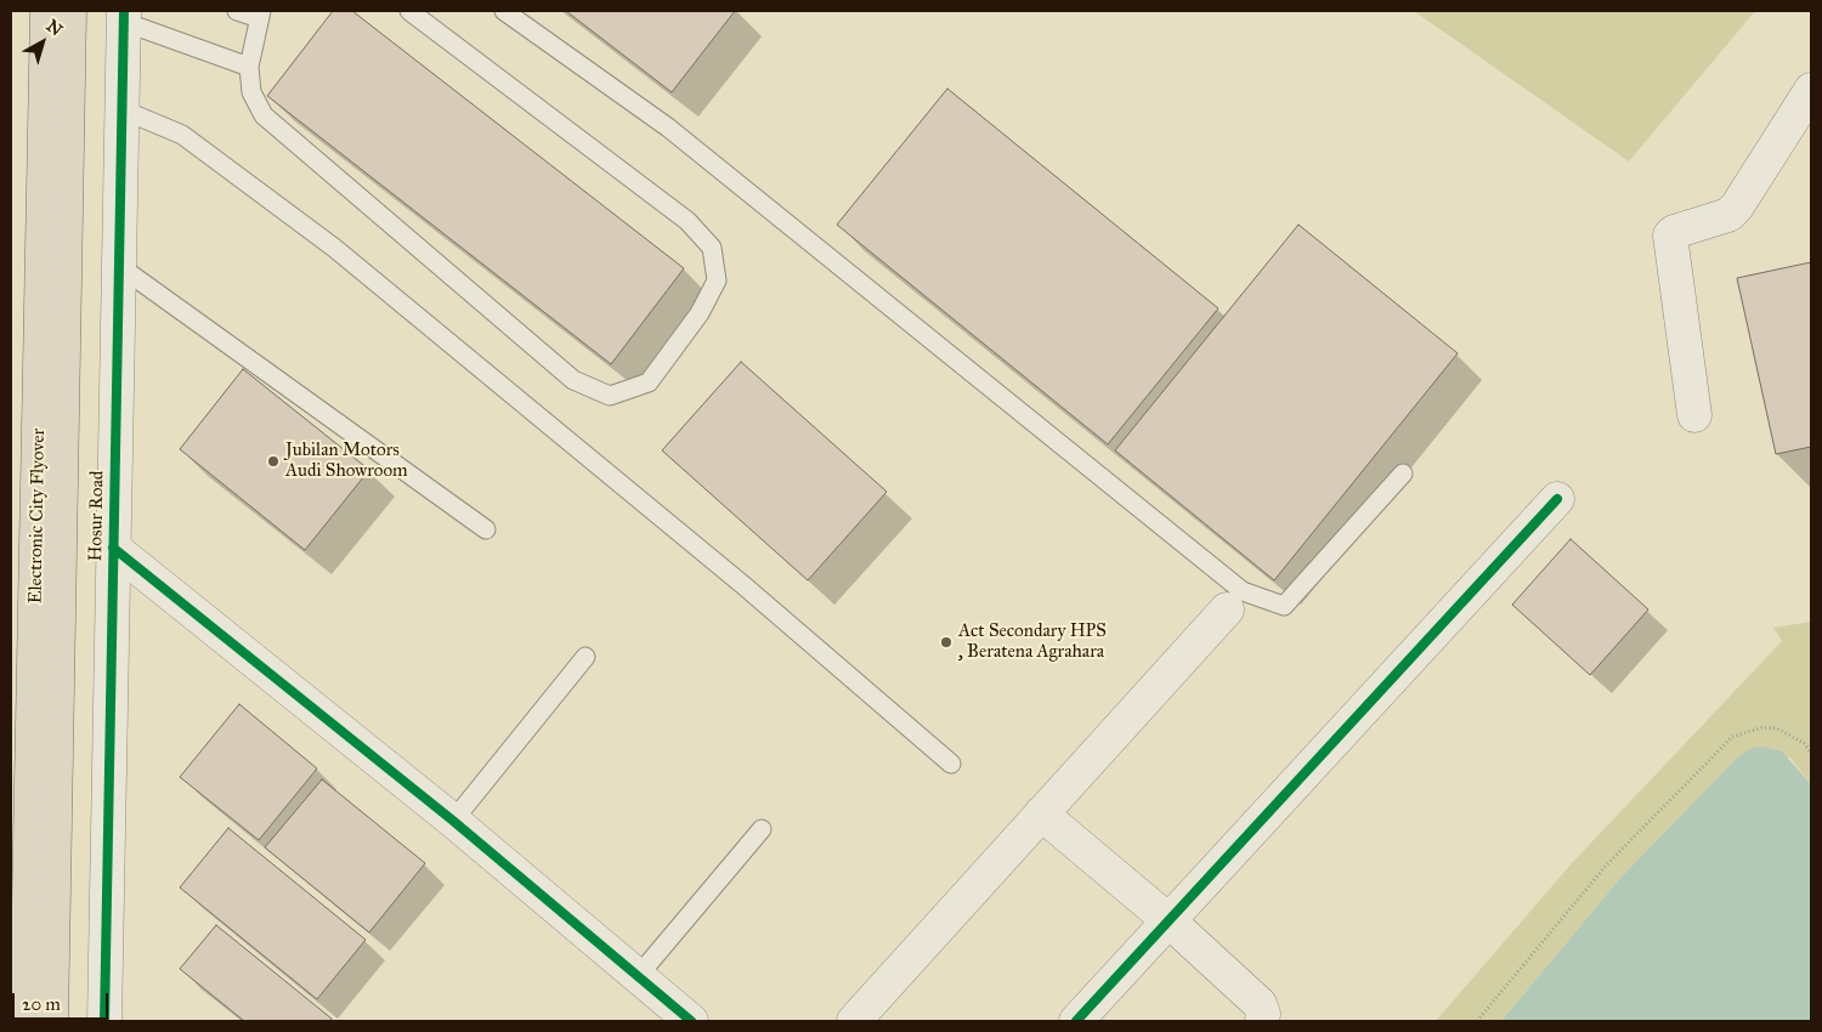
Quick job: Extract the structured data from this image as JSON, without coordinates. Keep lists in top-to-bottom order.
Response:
{
  "streets": {
    "highway": ["Electronic City Flyover", "Hosur Road"]
  },
  "places": ["Jubilan Motors Audi Showroom", "Act Secondary HPS , Beratena Agrahara"],
  "scale_bar": "20 m",
  "north": "top right"
}
